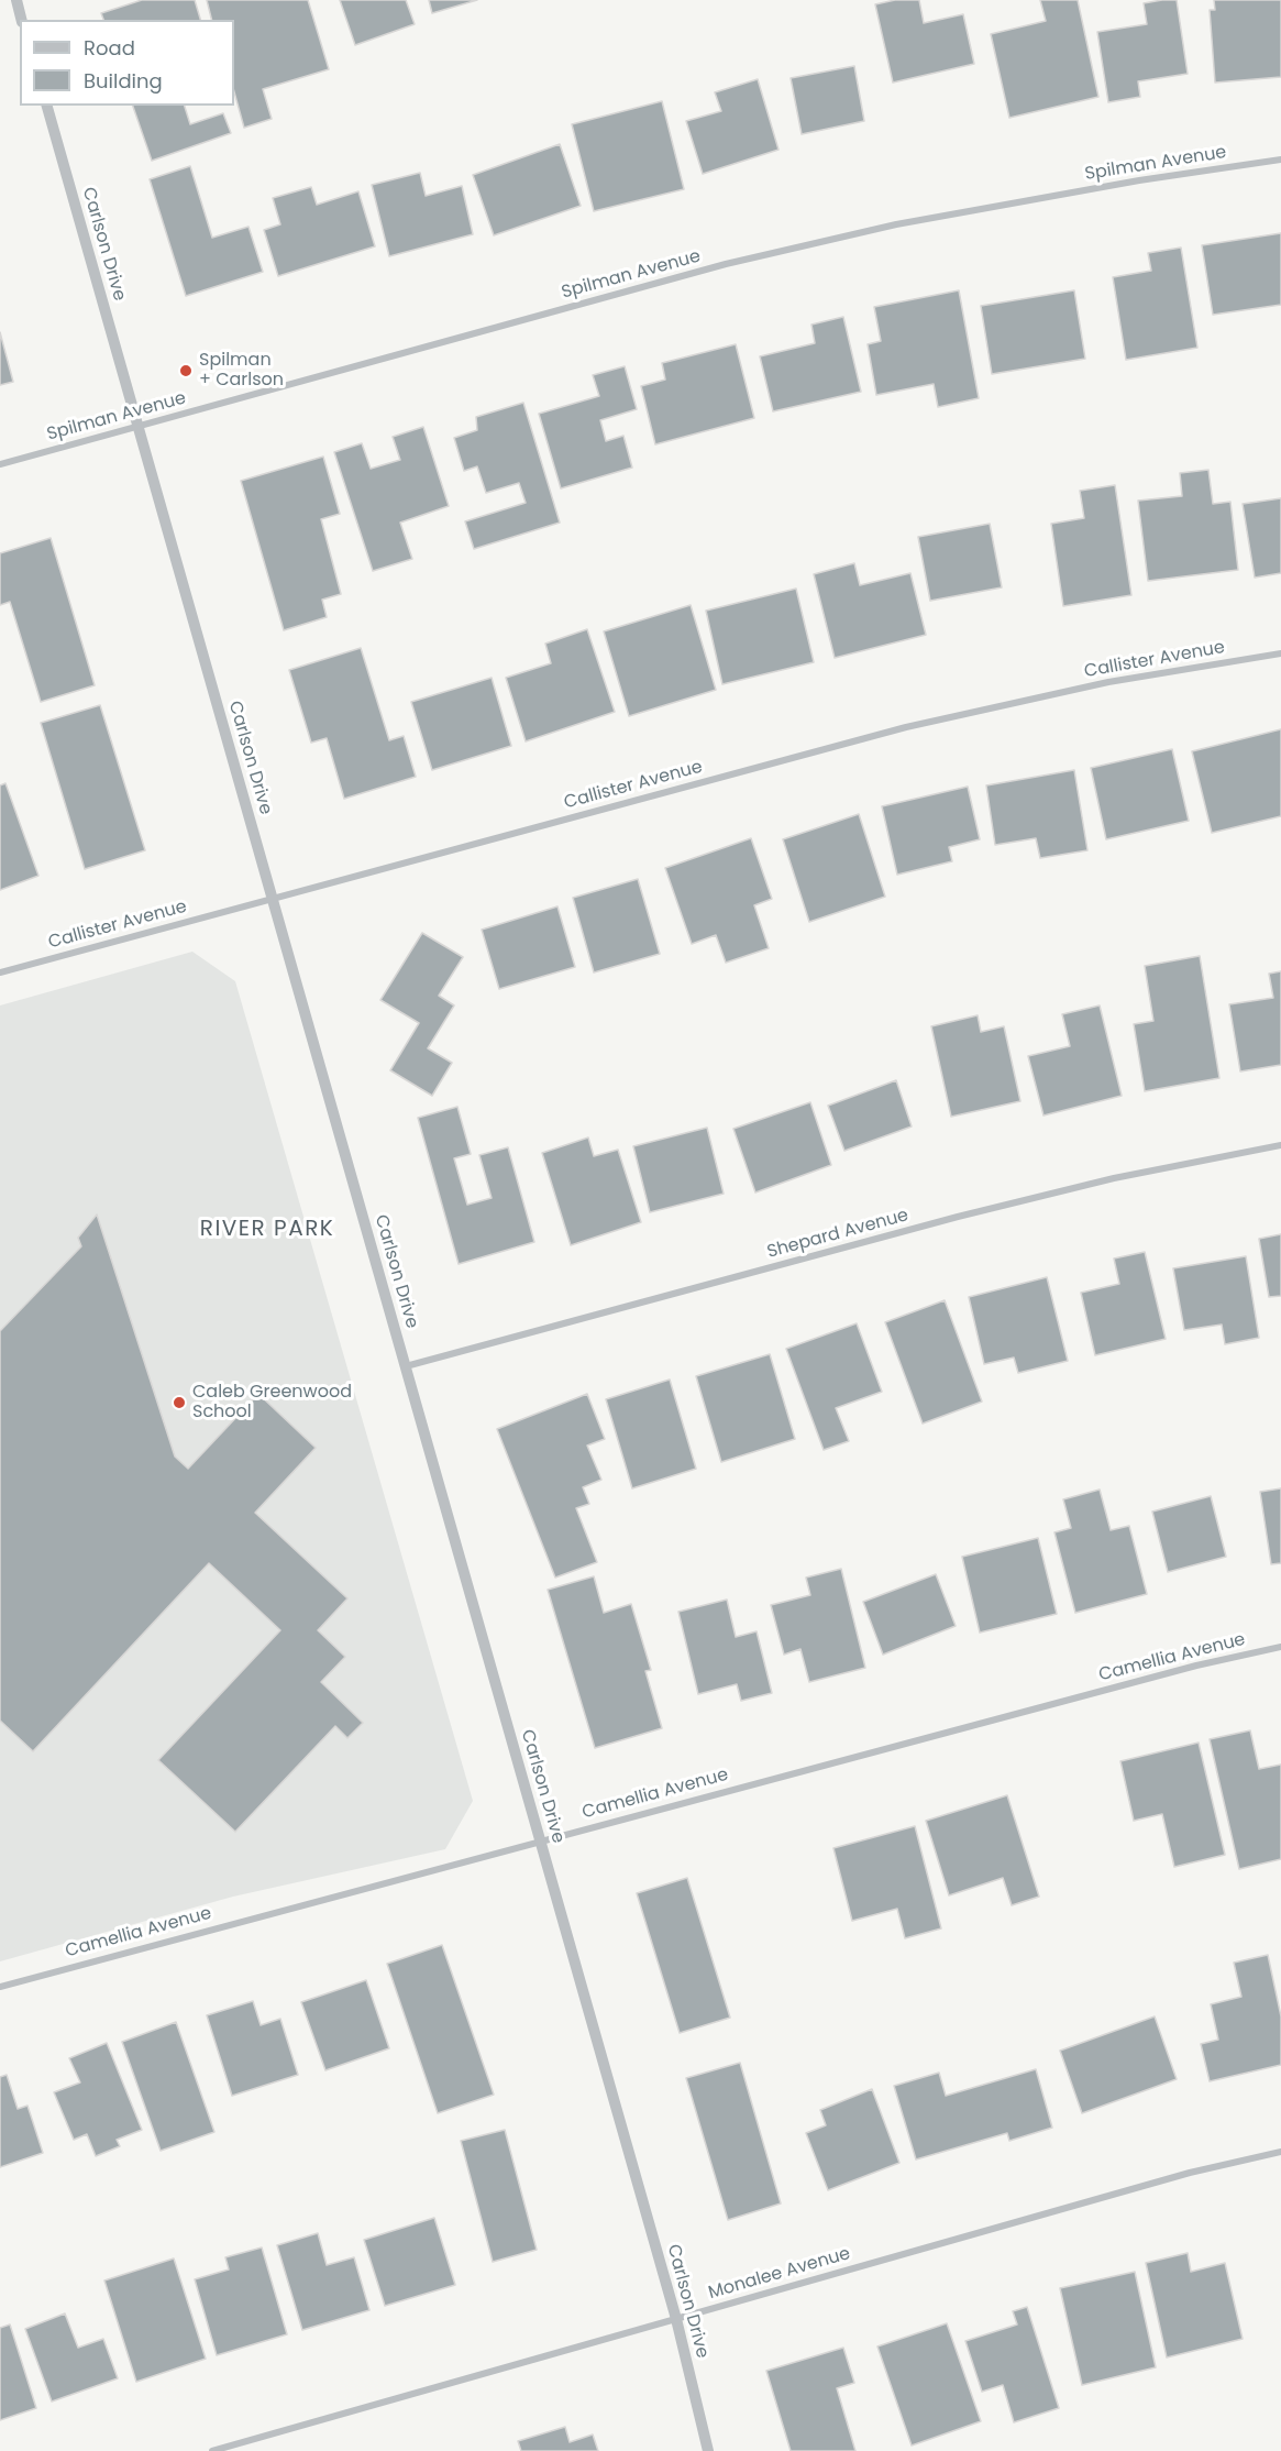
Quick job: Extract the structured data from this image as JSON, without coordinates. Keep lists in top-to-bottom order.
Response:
{
  "streets": {
    "street": [
      "Spilman Avenue",
      "Carlson Drive",
      "Callister Avenue",
      "Shepard Avenue",
      "Camellia Avenue",
      "Monalee Avenue"
    ]
  },
  "crossings": [
    ["Spilman Avenue", "Carlson Drive"],
    ["Carlson Drive", "Callister Avenue"],
    ["Carlson Drive", "Shepard Avenue"],
    ["Carlson Drive", "Camellia Avenue"],
    ["Carlson Drive", "Monalee Avenue"]
  ],
  "districts": ["RIVER PARK"],
  "places": ["Spilman + Carlson", "Caleb Greenwood School"],
  "legend": ["Road", "Building"]
}
